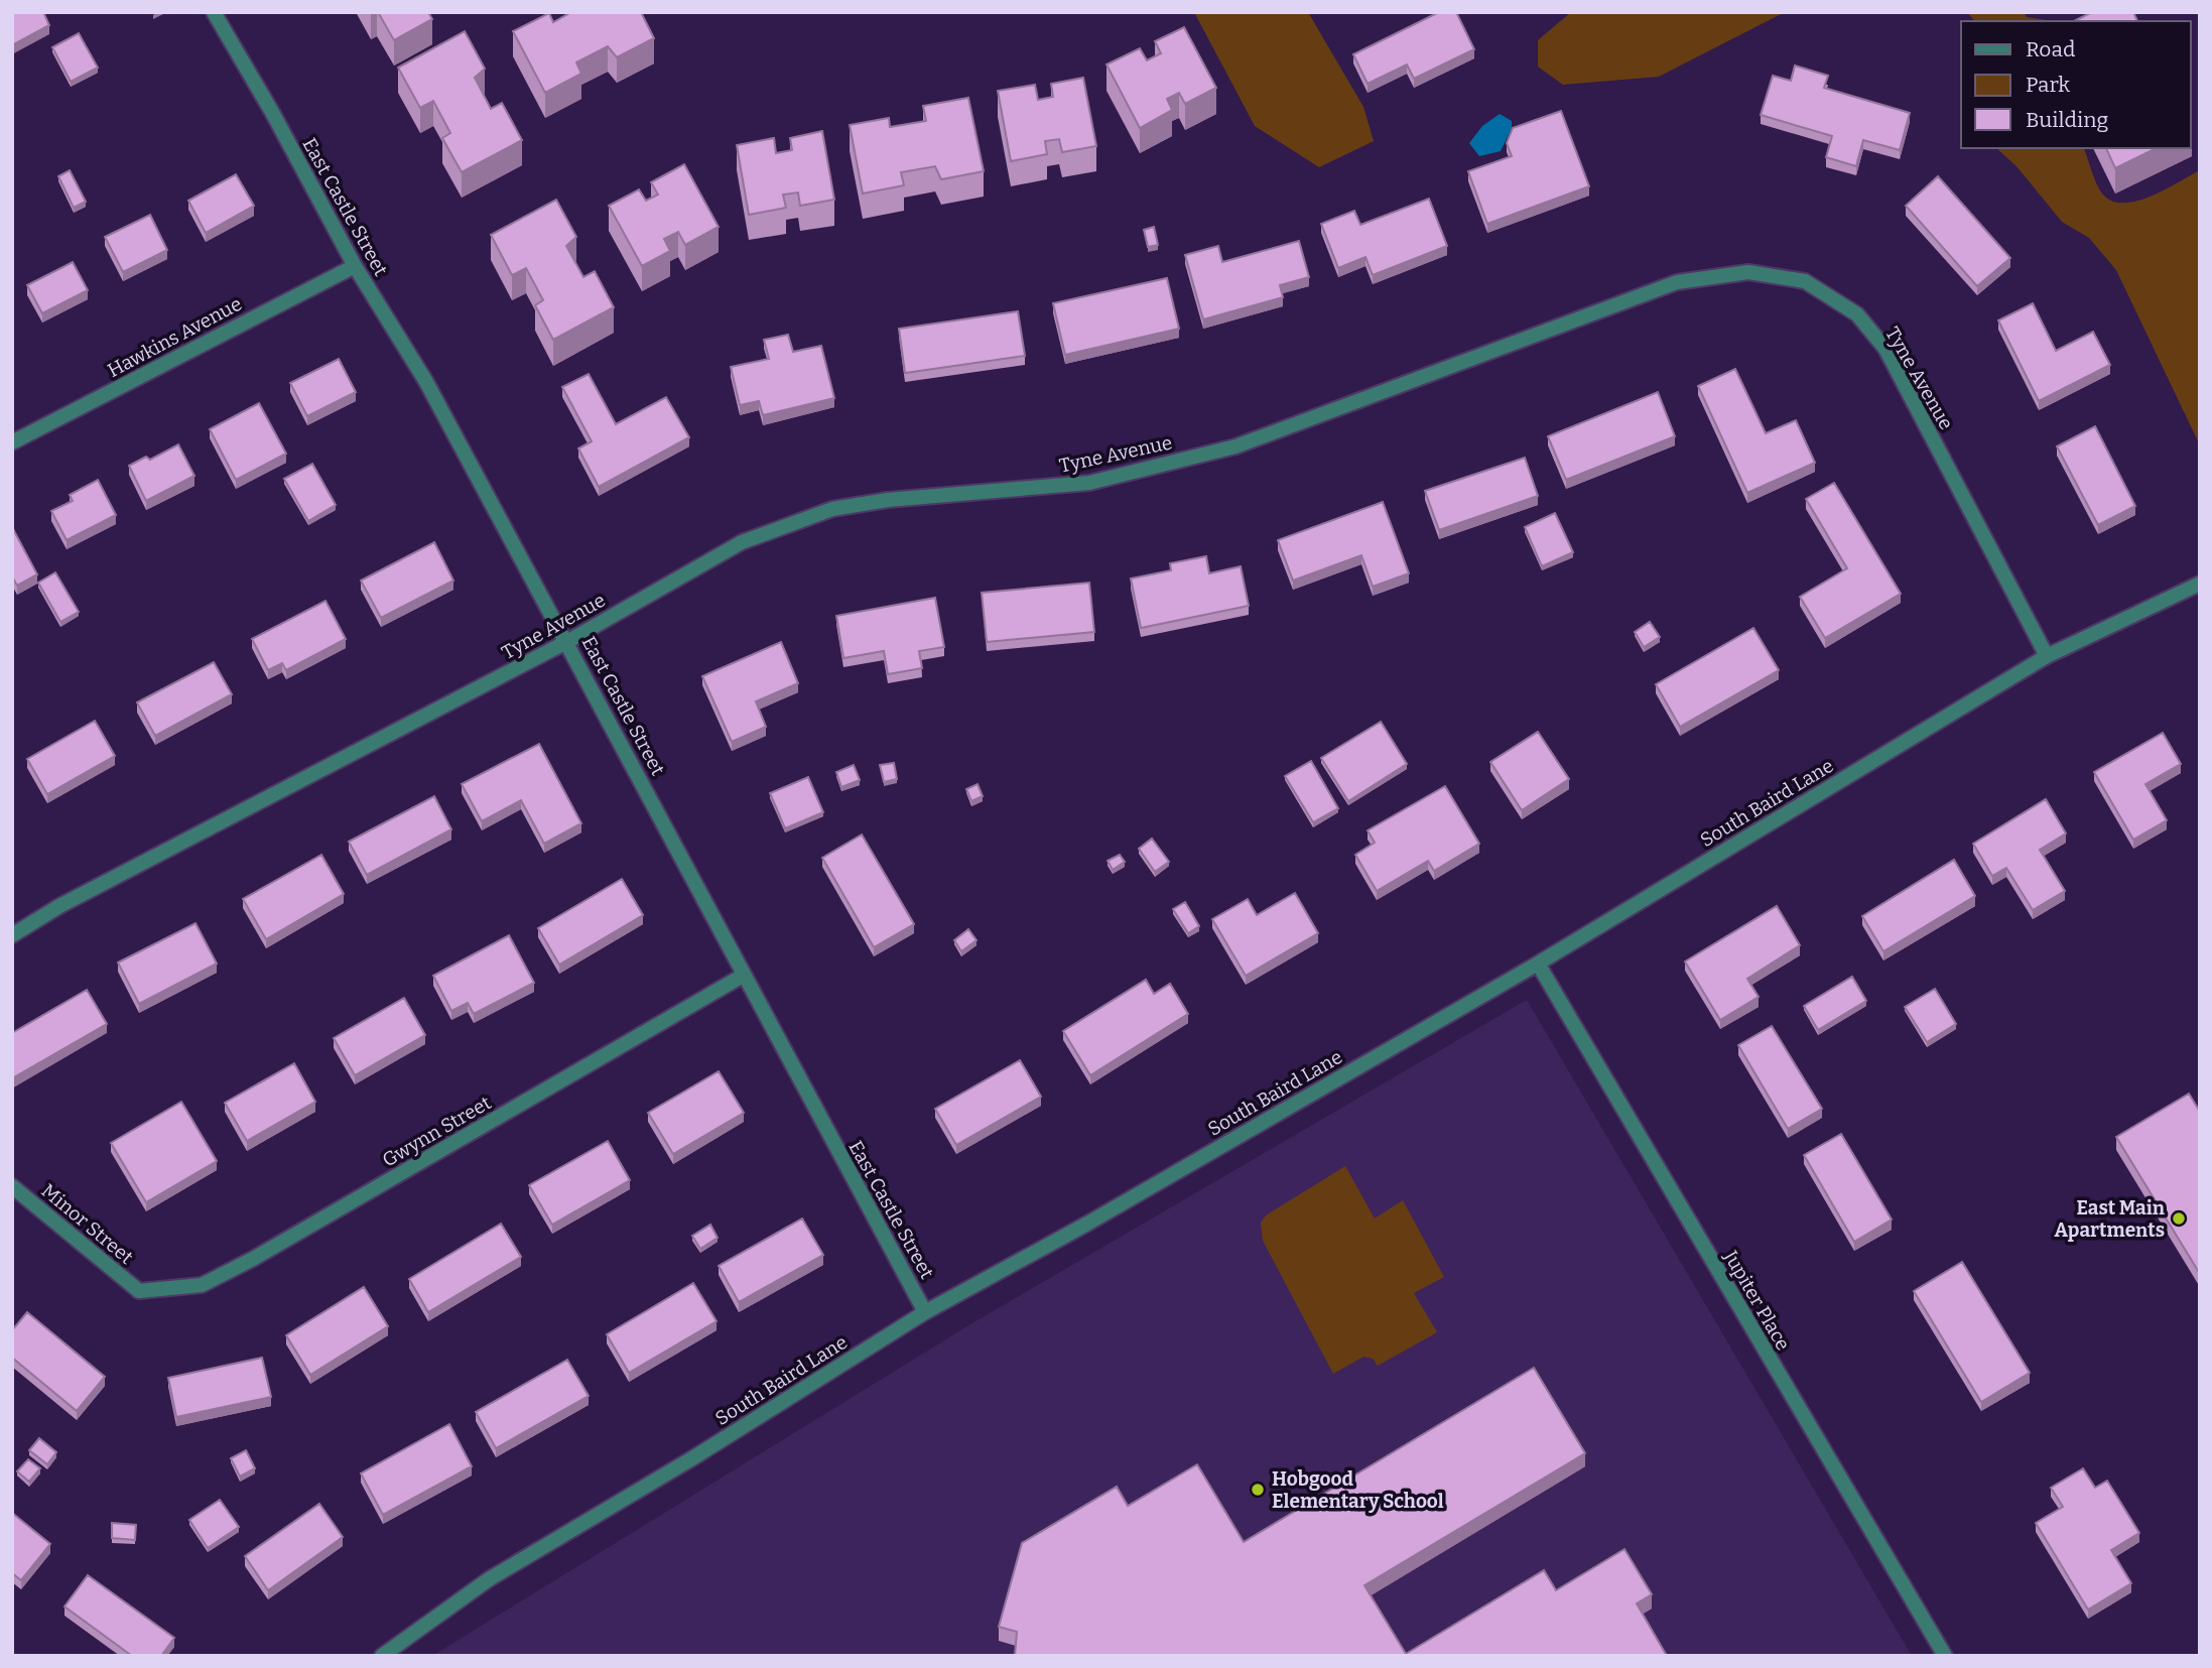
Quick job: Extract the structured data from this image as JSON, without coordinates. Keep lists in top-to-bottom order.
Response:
{
  "streets": {
    "street": [
      "East Castle Street",
      "Hawkins Avenue",
      "Tyne Avenue",
      "South Baird Lane",
      "Gwynn Street",
      "Minor Street",
      "Jupiter Place"
    ]
  },
  "crossings": [
    ["East Castle Street", "Hawkins Avenue"],
    ["East Castle Street", "Tyne Avenue"],
    ["East Castle Street", "South Baird Lane"],
    ["East Castle Street", "Gwynn Street"],
    ["Tyne Avenue", "South Baird Lane"],
    ["South Baird Lane", "Jupiter Place"],
    ["Gwynn Street", "Minor Street"]
  ],
  "places": ["East Main Apartments", "Hobgood Elementary School"],
  "legend": ["Road", "Park", "Building"]
}
